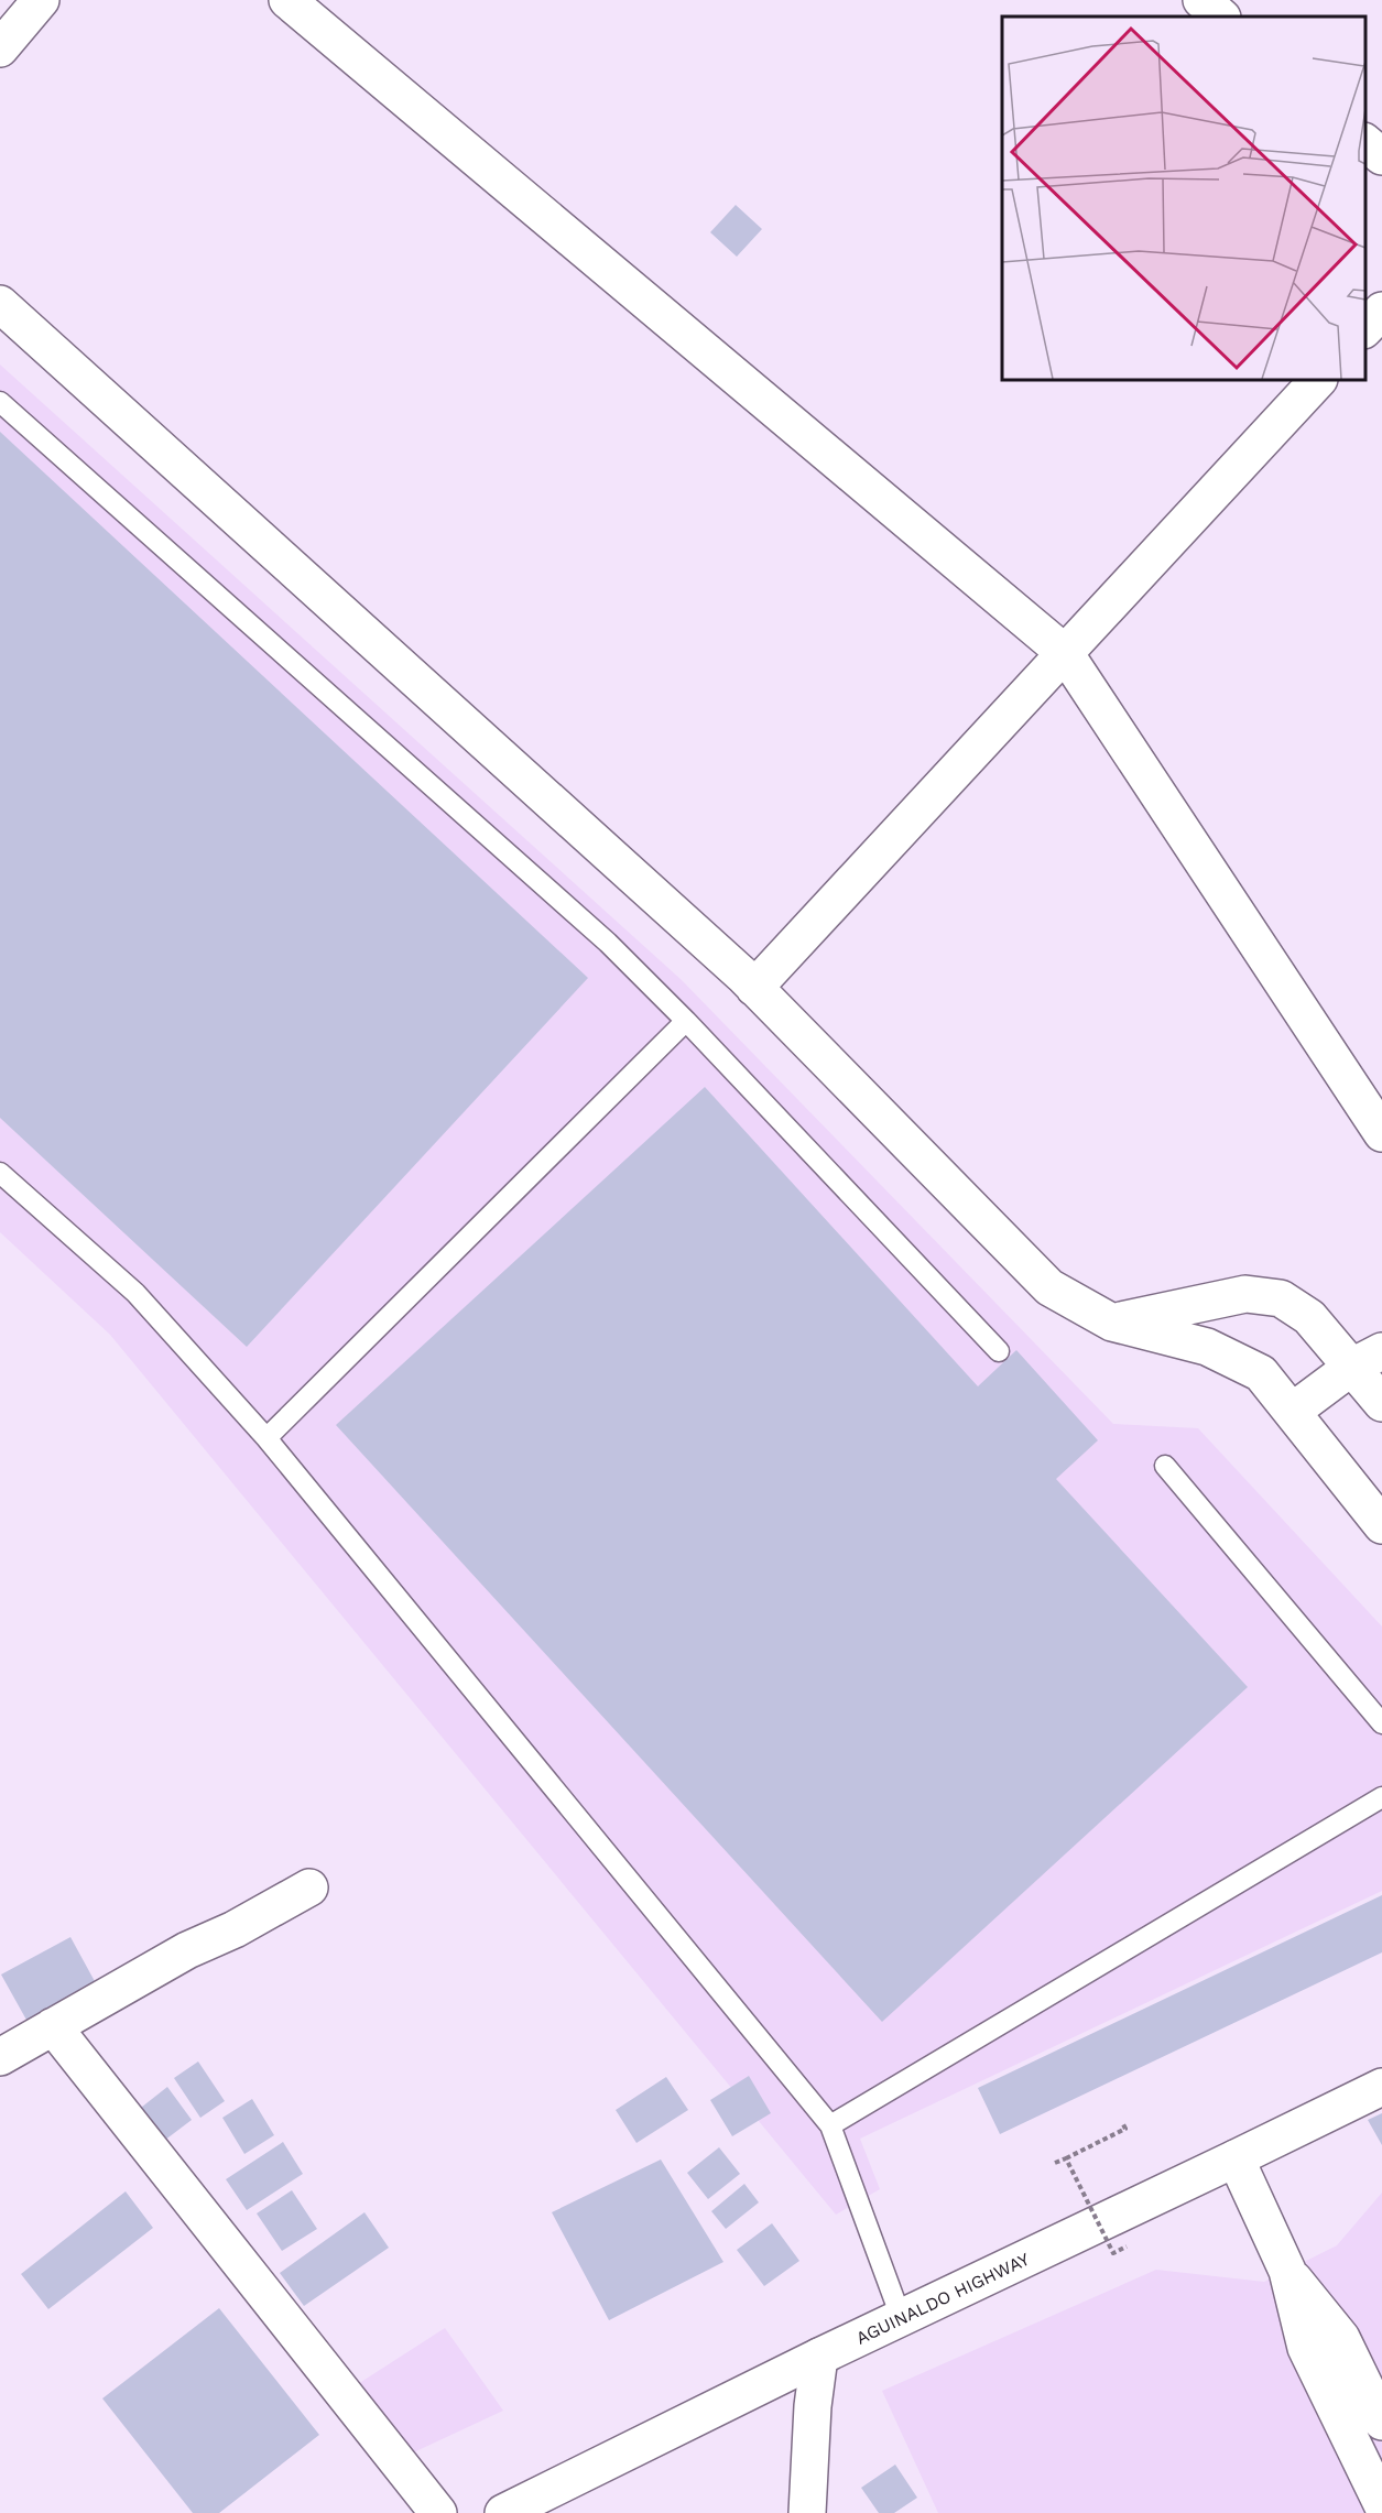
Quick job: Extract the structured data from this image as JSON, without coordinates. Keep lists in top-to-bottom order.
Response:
{
  "streets": {
    "street": ["AGUINALDO HIGHWAY"]
  }
}
